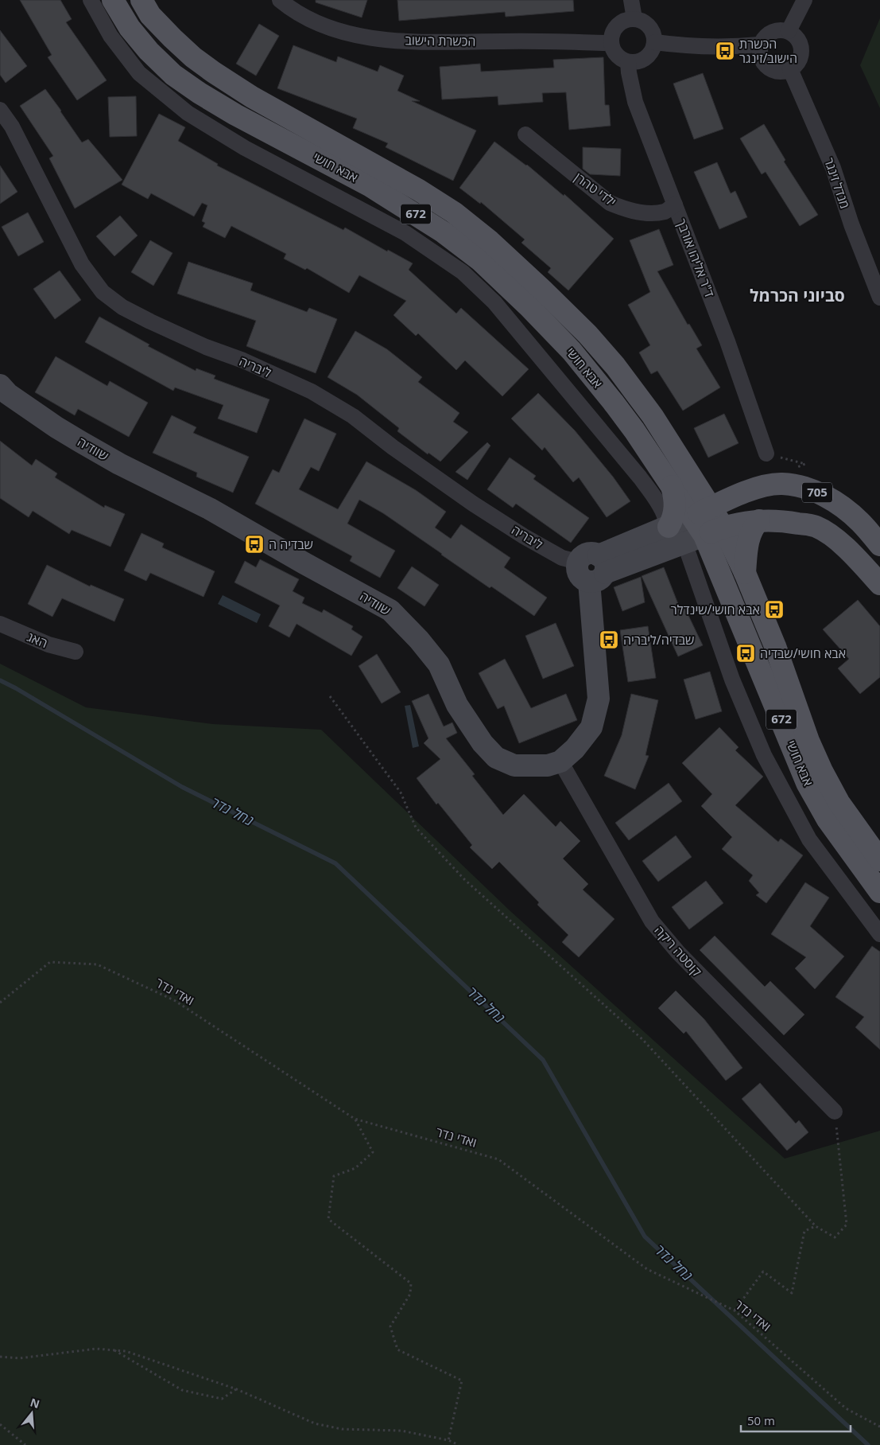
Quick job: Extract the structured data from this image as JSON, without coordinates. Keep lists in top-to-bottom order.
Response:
{
  "streets": {
    "main road": ["אבא חושי", "672", "705"],
    "street": [
      "הכשרת הישוב",
      "מנדל זינגר",
      "ילדי טהרן",
      "ד\"ר אליהו אורבך",
      "ליבריה",
      "שוודיה",
      "האג",
      "קוסטה ריקה"
    ],
    "path": ["ואדי נדר"]
  },
  "crossings": [
    ["הכשרת הישוב", "ד\"ר אליהו אורבך"],
    ["אבא חושי", "705"],
    ["ילדי טהרן", "ד\"ר אליהו אורבך"],
    ["שוודיה", "קוסטה ריקה"]
  ],
  "districts": ["סביוני הכרמל"],
  "water": ["נחל נדר"],
  "places": {
    "bus stop": [
      "הכשרת הישוב/זינגר",
      "שבדיה ה",
      "אבא חושי/שינדלר",
      "שבדיה/ליבריה",
      "אבא חושי/שבדיה"
    ]
  },
  "scale_bar": "50 m",
  "north": "top"
}
